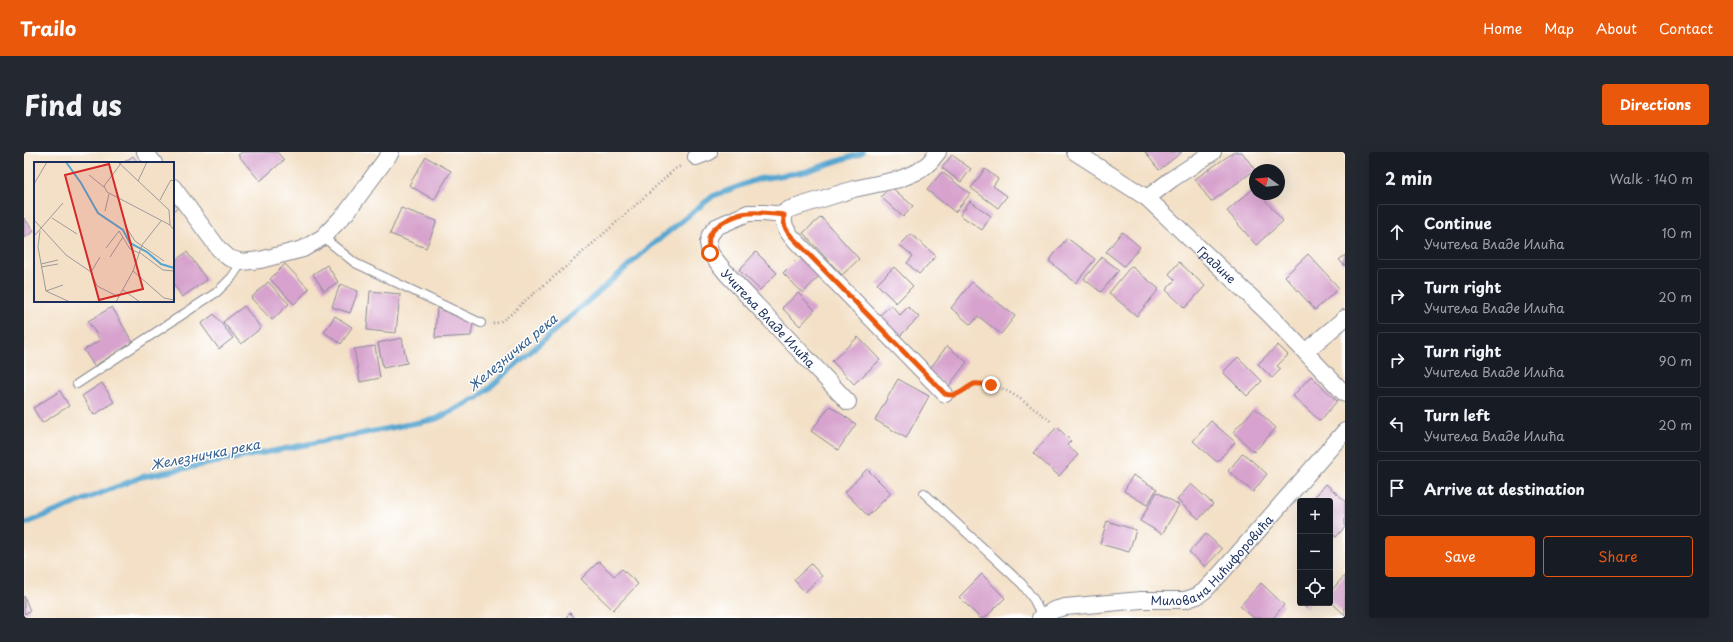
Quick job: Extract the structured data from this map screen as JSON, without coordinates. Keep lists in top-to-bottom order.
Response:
{
  "streets": {
    "street": ["Градине", "Учитеља Владе Илића", "Милована Нићифоровића"]
  },
  "water": ["Железничка река"],
  "north": "left",
  "page": {
    "header": "Trailo",
    "nav": [
      "Home",
      "Map",
      "About",
      "Contact"
    ],
    "title": "Find us",
    "buttons": [
      "Directions",
      ["Save", "Share"]
    ],
    "heading": ["2 min", "Walk · 140 m"],
    "list": [
      ["Continue", "Учитеља Владе Илића", "10 m"],
      ["Turn right", "Учитеља Владе Илића", "20 m"],
      ["Turn right", "Учитеља Владе Илића", "90 m"],
      ["Turn left", "Учитеља Владе Илића", "20 m"],
      "Arrive at destination"
    ],
    "map_buttons": ["+", "−"]
  }
}
